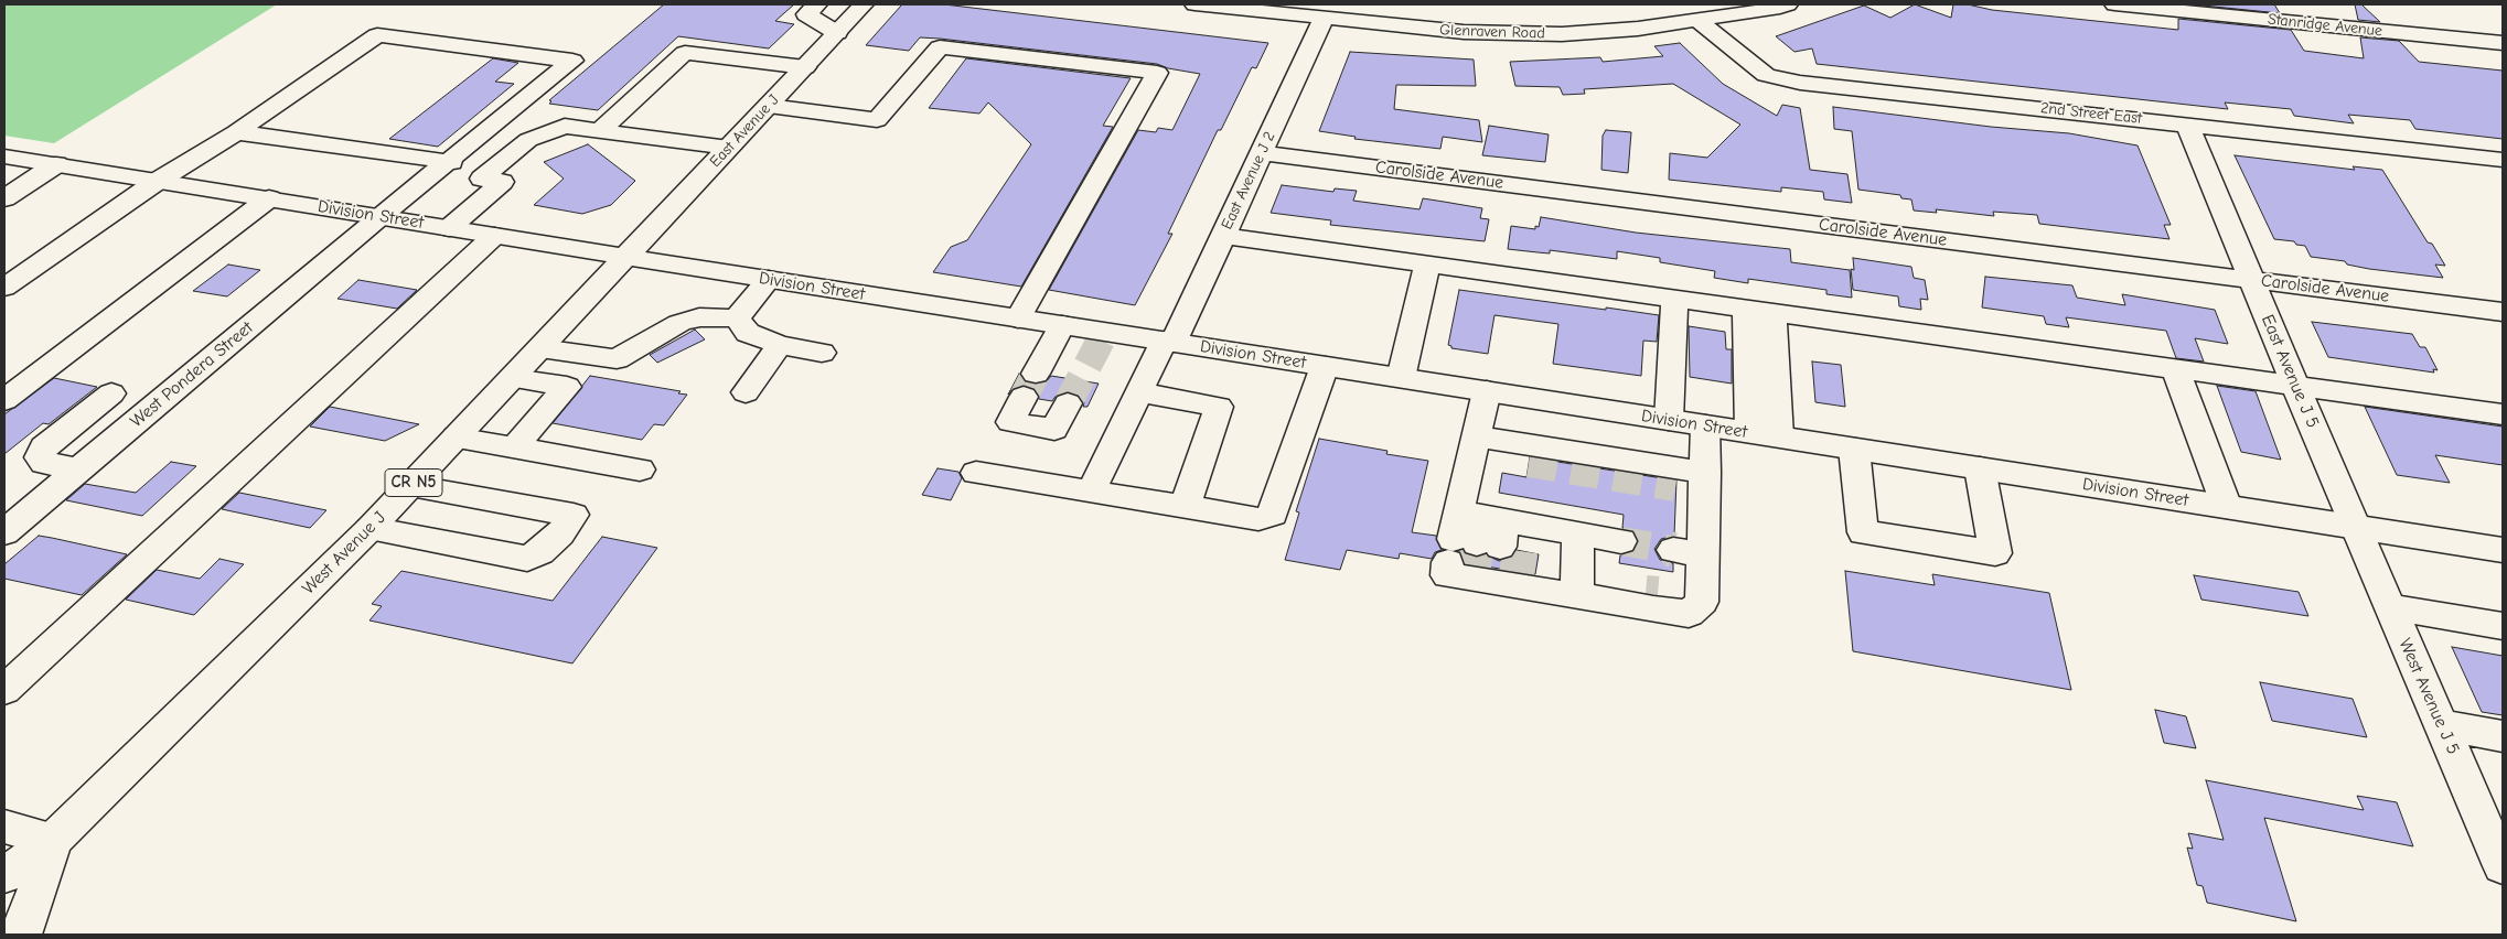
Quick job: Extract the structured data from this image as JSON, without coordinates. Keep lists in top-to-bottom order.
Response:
{
  "streets": {
    "street": [
      "Stanridge Avenue",
      "Glenraven Road",
      "2nd Street East",
      "East Avenue J",
      "Carolside Avenue",
      "East Avenue J 2",
      "Division Street",
      "East Avenue J 5",
      "West Pondera Street",
      "CR N5",
      "West Avenue J",
      "West Avenue J 5"
    ]
  },
  "crossings": [
    ["Glenraven Road", "2nd Street East"],
    ["Glenraven Road", "East Avenue J 2"],
    ["2nd Street East", "East Avenue J 5"],
    ["East Avenue J", "Division Street"],
    ["East Avenue J", "West Avenue J"],
    ["Carolside Avenue", "East Avenue J 2"],
    ["Carolside Avenue", "East Avenue J 5"],
    ["East Avenue J 2", "Division Street"],
    ["Division Street", "East Avenue J 5"],
    ["Division Street", "West Pondera Street"],
    ["Division Street", "West Avenue J"],
    ["Division Street", "West Avenue J 5"],
    ["East Avenue J 5", "West Avenue J 5"]
  ]
}
